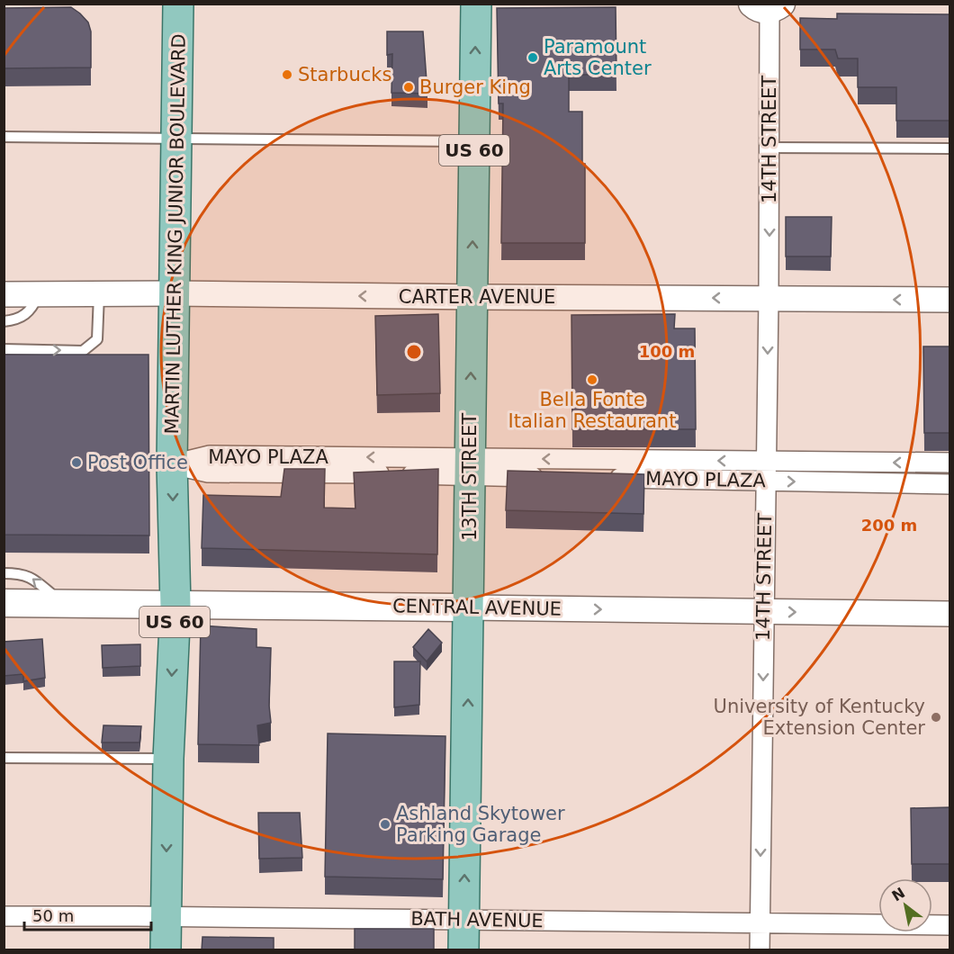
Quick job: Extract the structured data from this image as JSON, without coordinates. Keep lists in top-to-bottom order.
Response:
{
  "streets": {
    "main road": [
      "US 60",
      "MARTIN LUTHER KING JUNIOR BOULEVARD",
      "13TH STREET",
      "CENTRAL AVENUE"
    ],
    "street": [
      "14TH STREET",
      "CARTER AVENUE",
      "MAYO PLAZA",
      "BATH AVENUE"
    ]
  },
  "crossings": [
    ["14TH STREET", "CARTER AVENUE"],
    ["14TH STREET", "MAYO PLAZA"],
    ["14TH STREET", "CENTRAL AVENUE"],
    ["14TH STREET", "BATH AVENUE"],
    ["MARTIN LUTHER KING JUNIOR BOULEVARD", "CARTER AVENUE"],
    ["MARTIN LUTHER KING JUNIOR BOULEVARD", "MAYO PLAZA"],
    ["MARTIN LUTHER KING JUNIOR BOULEVARD", "CENTRAL AVENUE"],
    ["MARTIN LUTHER KING JUNIOR BOULEVARD", "BATH AVENUE"],
    ["CARTER AVENUE", "13TH STREET"],
    ["MAYO PLAZA", "13TH STREET"],
    ["13TH STREET", "CENTRAL AVENUE"],
    ["13TH STREET", "BATH AVENUE"]
  ],
  "one_way": [
    "14TH STREET",
    "MARTIN LUTHER KING JUNIOR BOULEVARD",
    "CARTER AVENUE",
    "13TH STREET",
    "CENTRAL AVENUE"
  ],
  "places": [
    "Paramount Arts Center",
    "Starbucks",
    "Burger King",
    "Bella Fonte Italian Restaurant",
    "Post Office",
    "University of Kentucky Extension Center",
    "Ashland Skytower Parking Garage"
  ],
  "scale_bar": "50 m",
  "north": "top left",
  "rings": ["100 m", "200 m"]
}
